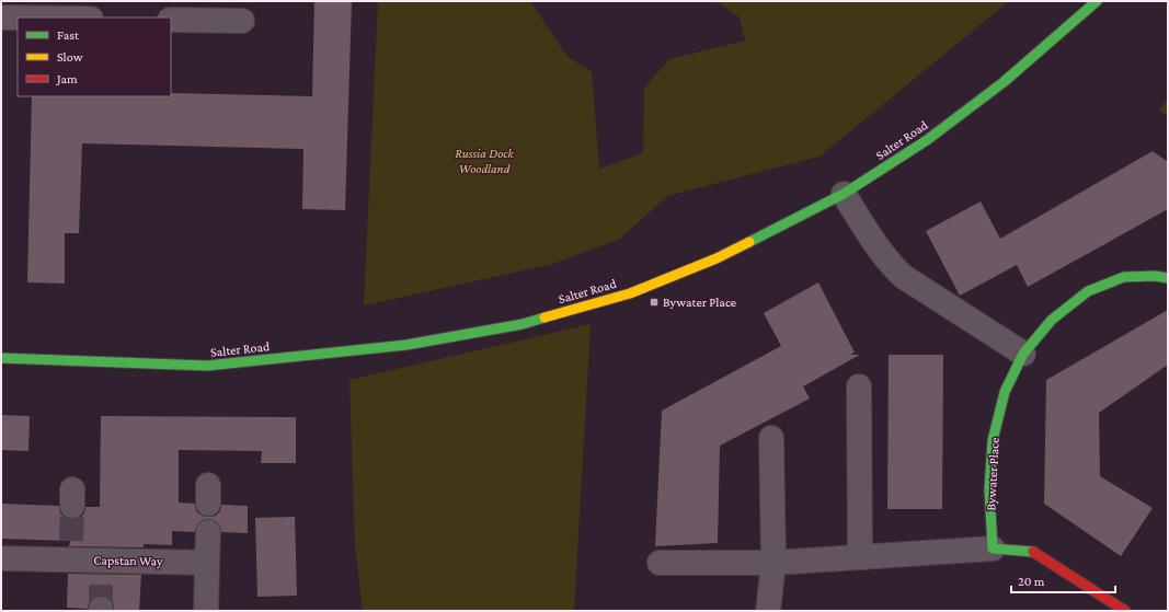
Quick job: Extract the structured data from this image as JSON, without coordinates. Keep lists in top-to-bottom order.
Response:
{
  "streets": {
    "main road": ["Salter Road", "Bywater Place"],
    "street": ["Capstan Way"]
  },
  "parks": ["Russia Dock Woodland"],
  "places": {
    "transit": ["Bywater Place"]
  },
  "legend": ["Fast", "Slow", "Jam"],
  "scale_bar": "20 m"
}
